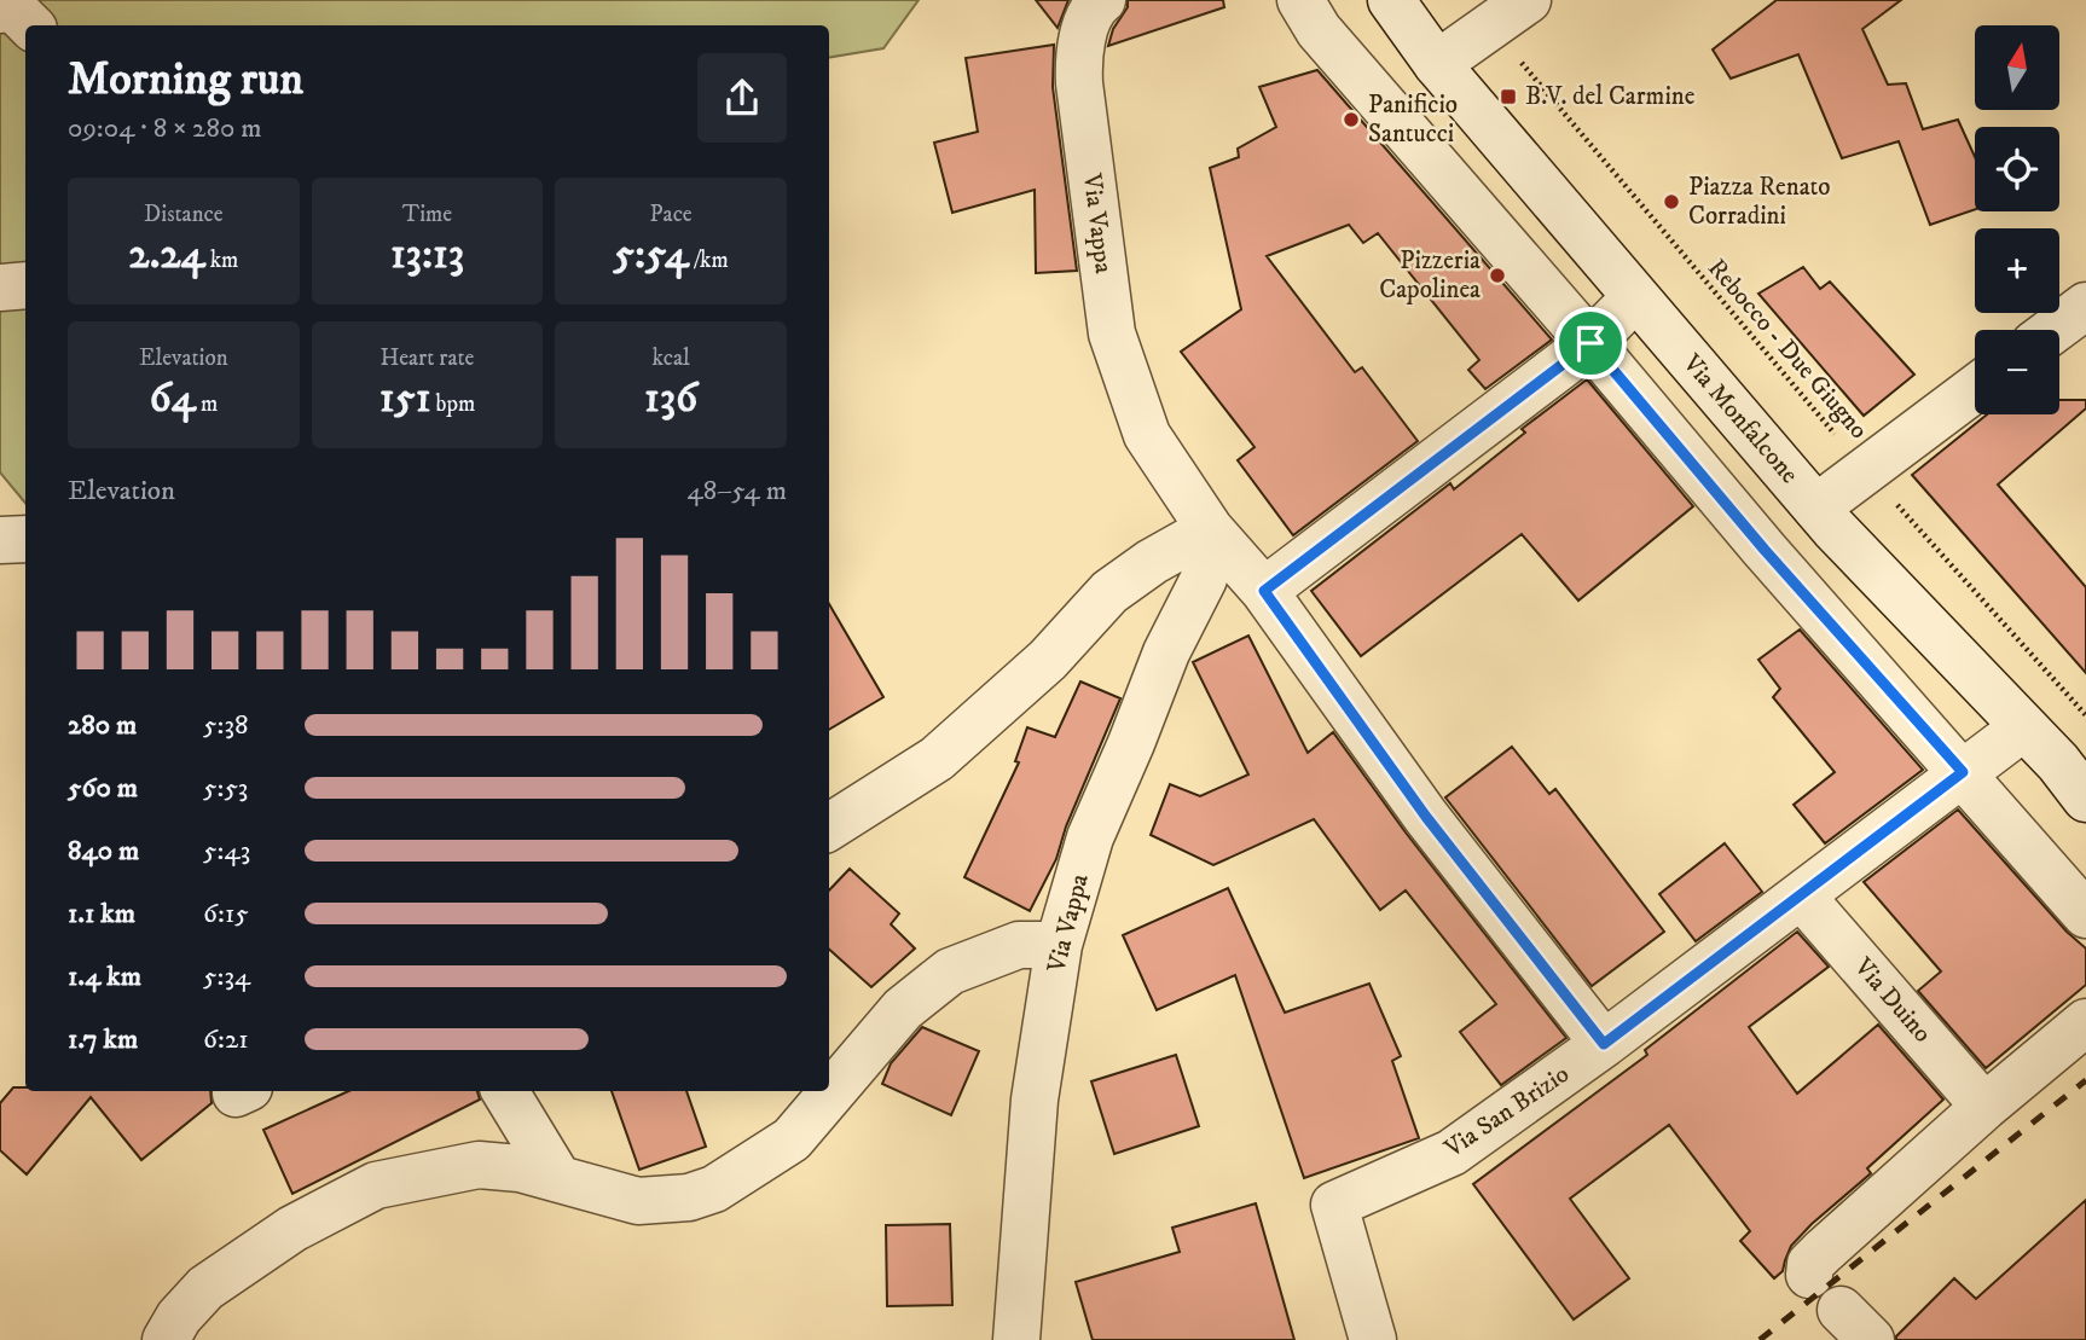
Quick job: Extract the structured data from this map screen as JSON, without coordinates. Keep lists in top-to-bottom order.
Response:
{
  "streets": {
    "street": [
      "Via Vappa",
      "Via Monfalcone",
      "Via Duino",
      "Via San Brizio"
    ],
    "path": ["Rebocco - Due Giugno"]
  },
  "crossings": [
    ["Via Vappa", "Via San Brizio"],
    ["Via Monfalcone", "Via San Brizio"],
    ["Via Duino", "Via San Brizio"]
  ],
  "places": {
    "transit": ["B.V. del Carmine"],
    "other": ["Panificio Santucci", "Piazza Renato Corradini", "Pizzeria Capolinea"]
  },
  "north": "top",
  "page": {
    "map_buttons": ["+", "−"],
    "heading": ["Morning run", "09:04 · 8 × 280 m"],
    "stats": [
      ["Distance", "2.24 km"],
      ["Time", "13:13"],
      ["Pace", "5:54 /km"],
      ["Elevation", "64 m"],
      ["Heart rate", "151 bpm"],
      ["kcal", "136"]
    ],
    "chart": ["Elevation", "48–54 m"],
    "list": [
      {
        "name": "280 m",
        "note": "5:38"
      },
      {
        "name": "560 m",
        "note": "5:53"
      },
      {
        "name": "840 m",
        "note": "5:43"
      },
      {
        "name": "1.1 km",
        "note": "6:15"
      },
      {
        "name": "1.4 km",
        "note": "5:34"
      },
      {
        "name": "1.7 km",
        "note": "6:21"
      }
    ]
  }
}
